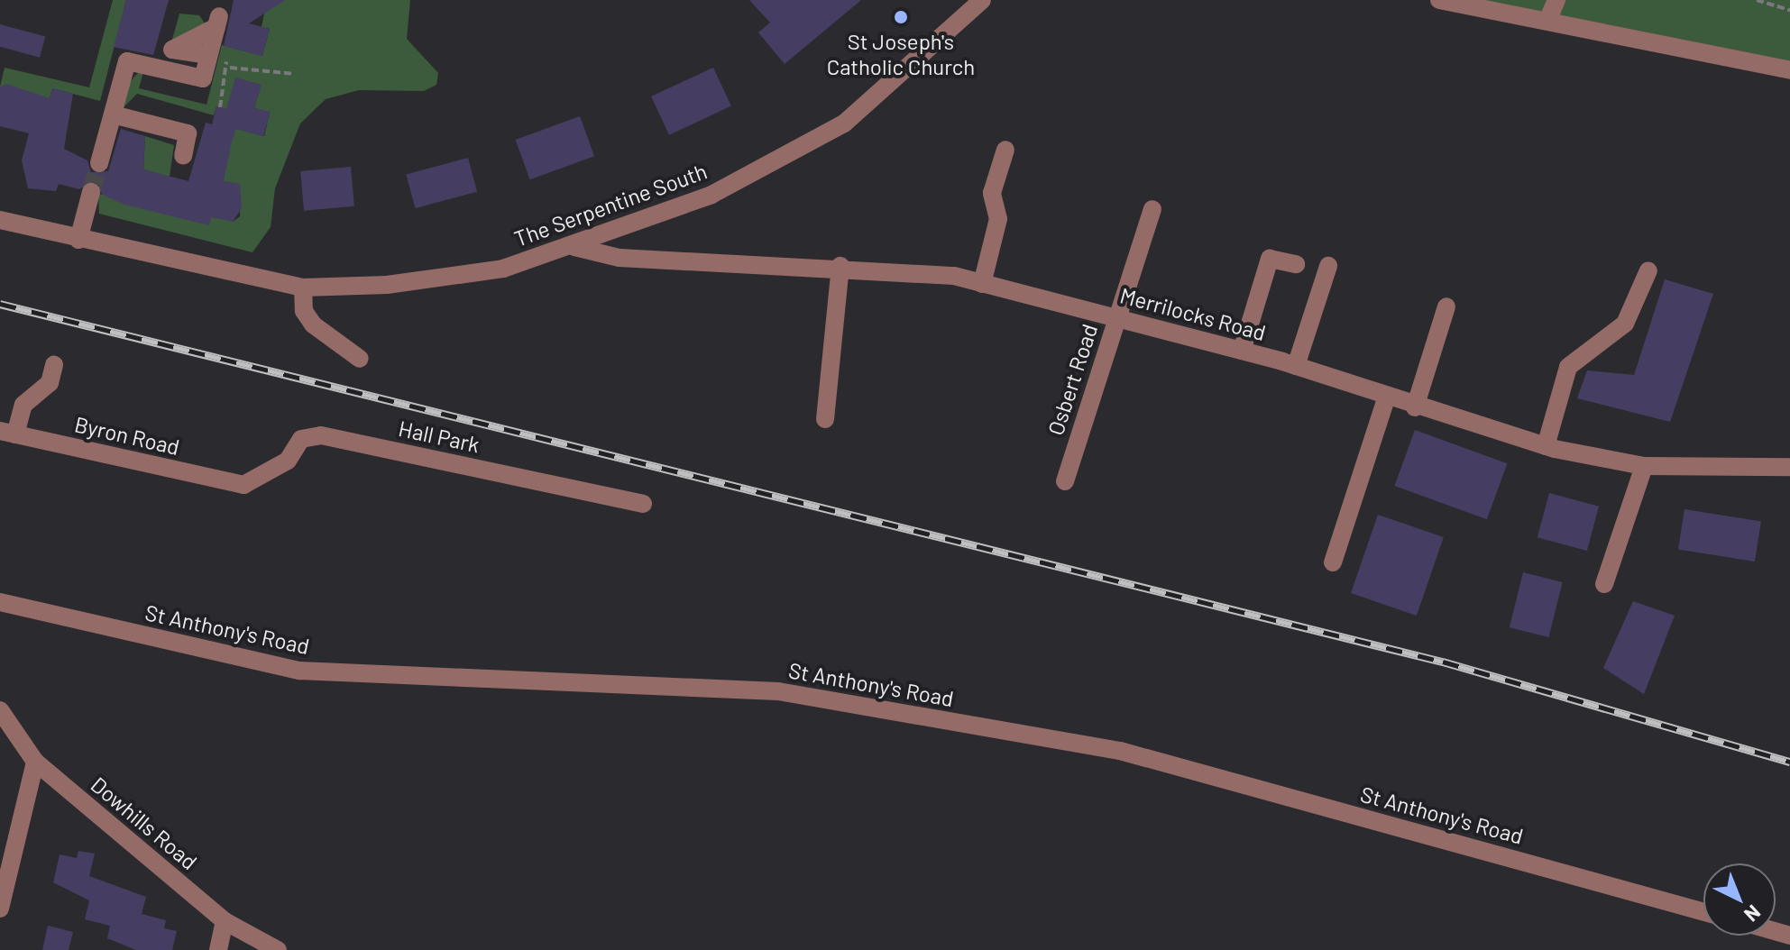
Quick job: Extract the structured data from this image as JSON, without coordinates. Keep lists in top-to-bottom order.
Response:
{
  "streets": {
    "street": [
      "The Serpentine South",
      "Merrilocks Road",
      "Osbert Road",
      "Byron Road",
      "Hall Park",
      "St Anthony's Road",
      "Dowhills Road"
    ]
  },
  "crossings": [
    ["The Serpentine South", "Merrilocks Road"],
    ["Merrilocks Road", "Osbert Road"],
    ["Byron Road", "Hall Park"]
  ],
  "places": ["St Joseph's Catholic Church"],
  "north": "bottom right"
}
